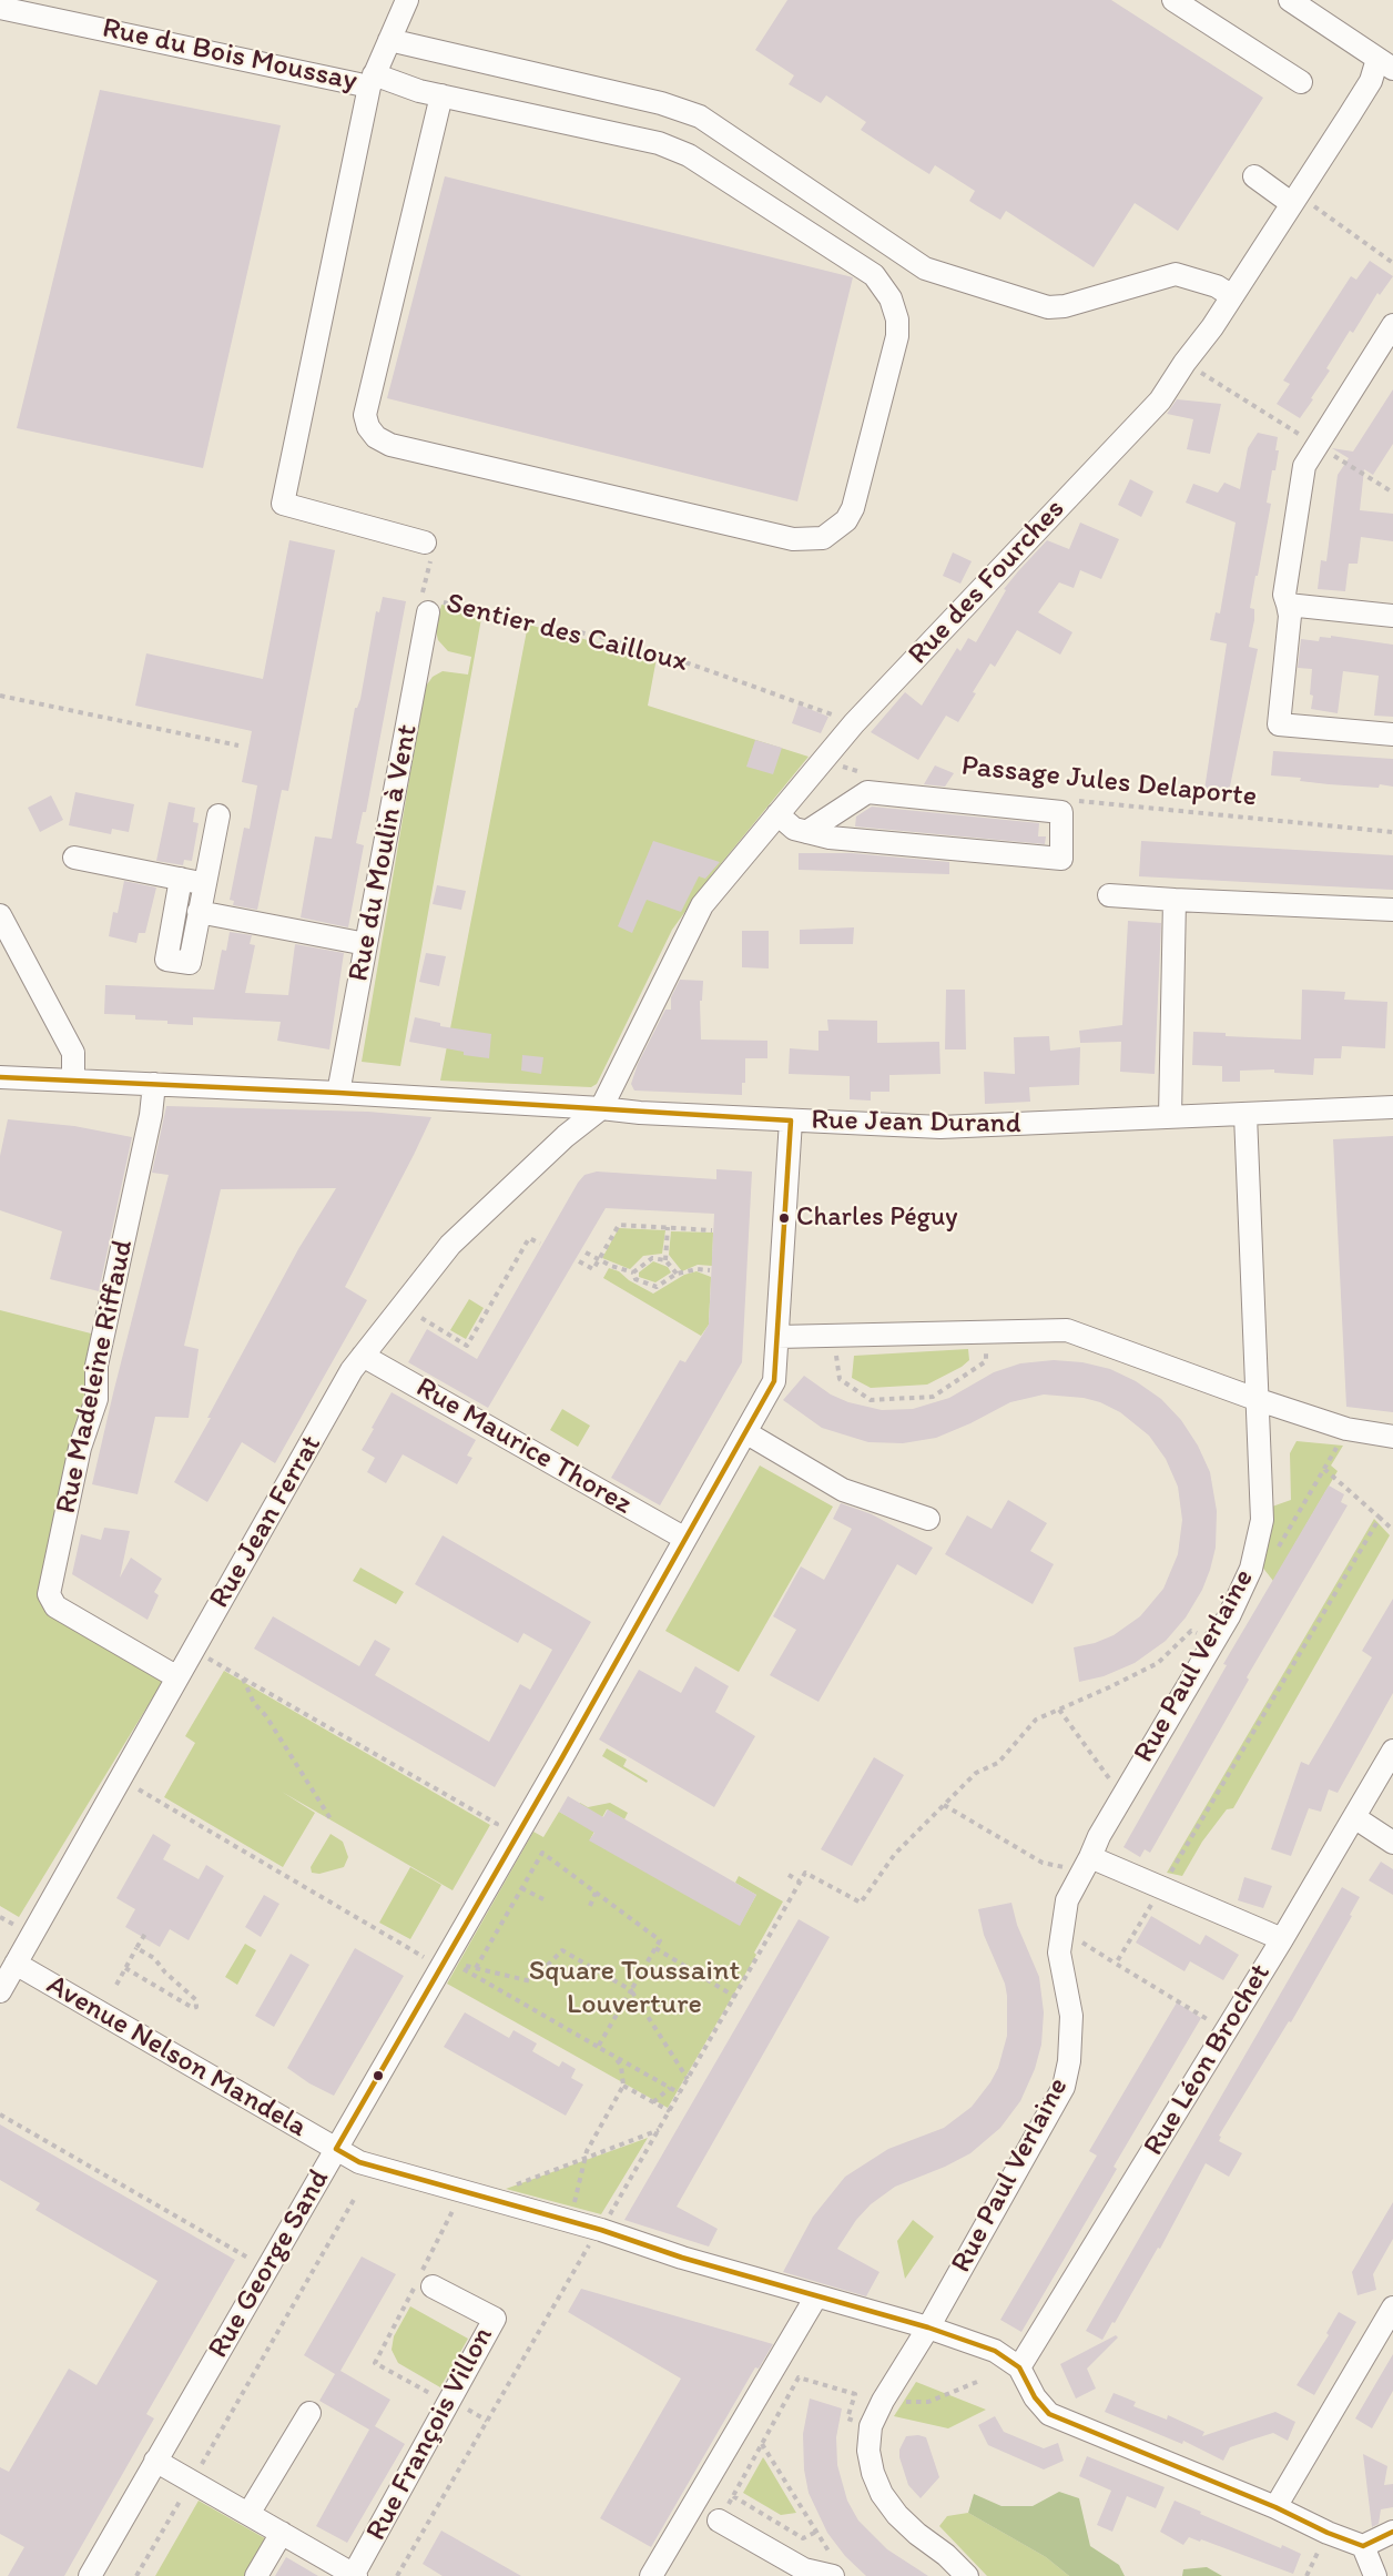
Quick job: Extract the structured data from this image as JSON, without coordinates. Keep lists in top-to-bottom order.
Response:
{
  "streets": {
    "street": [
      "Rue du Bois Moussay",
      "Rue des Fourches",
      "Rue du Moulin à Vent",
      "Rue Jean Durand",
      "Rue Madeleine Riffaud",
      "Rue Maurice Thorez",
      "Rue Jean Ferrat",
      "Rue Paul Verlaine",
      "Avenue Nelson Mandela",
      "Rue Léon Brochet",
      "Rue George Sand",
      "Rue François Villon"
    ],
    "path": ["Sentier des Cailloux", "Passage Jules Delaporte"]
  },
  "crossings": [
    ["Rue des Fourches", "Sentier des Cailloux"],
    ["Rue des Fourches", "Rue Jean Durand"],
    ["Rue des Fourches", "Rue Jean Ferrat"],
    ["Sentier des Cailloux", "Rue du Moulin à Vent"],
    ["Rue du Moulin à Vent", "Rue Jean Durand"],
    ["Rue Jean Durand", "Rue Madeleine Riffaud"],
    ["Rue Jean Durand", "Rue Jean Ferrat"],
    ["Rue Jean Durand", "Rue Paul Verlaine"],
    ["Rue Jean Durand", "Rue George Sand"],
    ["Rue Madeleine Riffaud", "Rue Jean Ferrat"],
    ["Rue Maurice Thorez", "Rue Jean Ferrat"],
    ["Rue Maurice Thorez", "Rue George Sand"],
    ["Rue Jean Ferrat", "Avenue Nelson Mandela"],
    ["Rue Paul Verlaine", "Avenue Nelson Mandela"],
    ["Avenue Nelson Mandela", "Rue Léon Brochet"],
    ["Avenue Nelson Mandela", "Rue George Sand"]
  ],
  "parks": ["Square Toussaint Louverture"],
  "places": ["Charles Péguy"]
}
